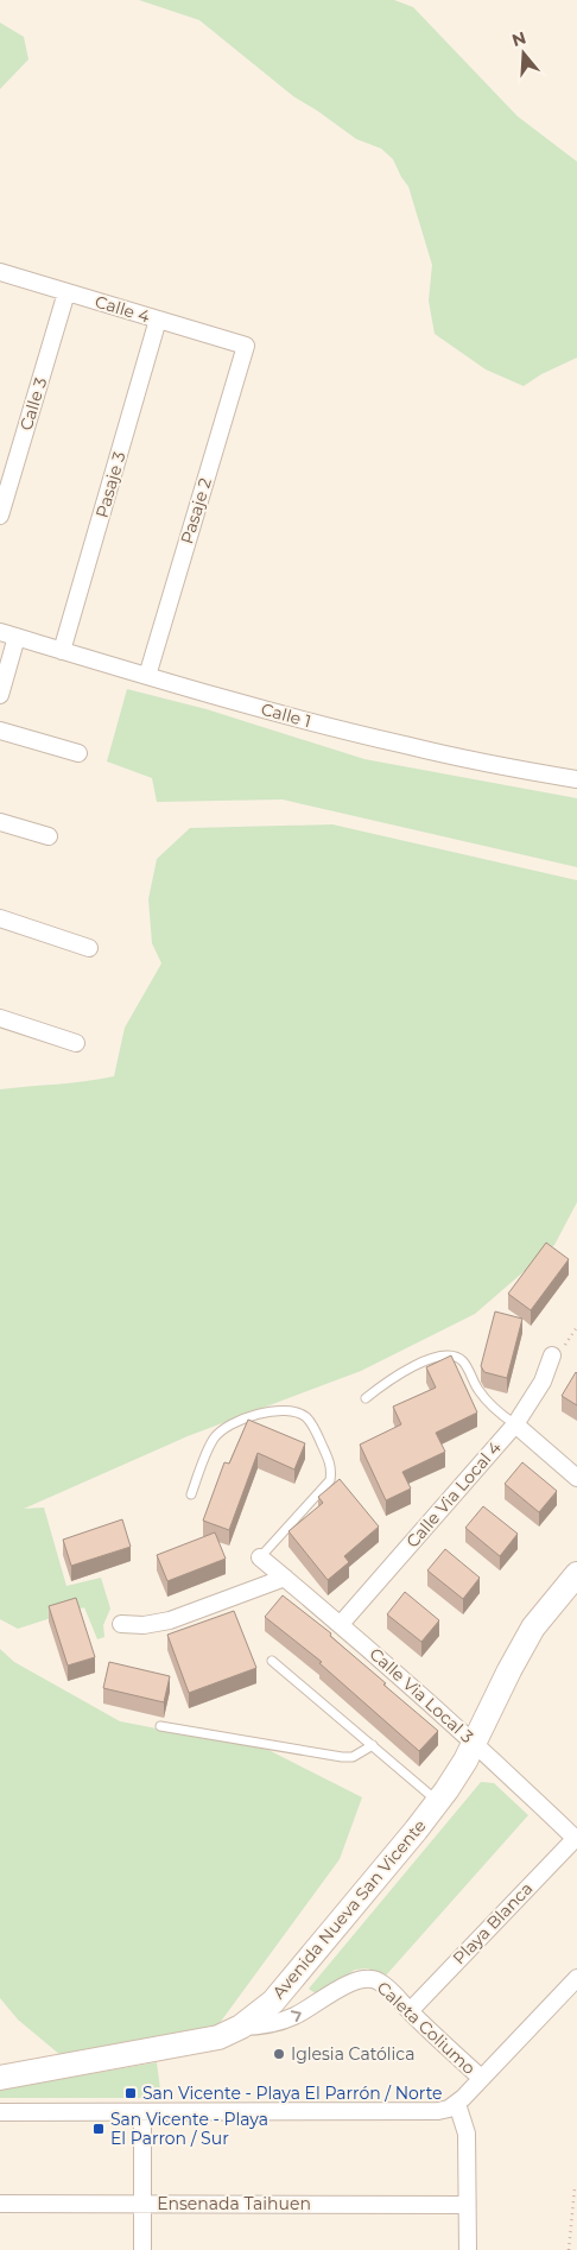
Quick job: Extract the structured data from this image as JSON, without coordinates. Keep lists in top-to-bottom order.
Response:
{
  "streets": {
    "street": [
      "Calle 4",
      "Calle 3",
      "Pasaje 3",
      "Pasaje 2",
      "Calle 1",
      "Calle Via Local 4",
      "Calle Via Local 3",
      "Avenida Nueva San Vicente",
      "Playa Blanca",
      "Caleta Coliumo",
      "Ensenada Taihuen"
    ]
  },
  "crossings": [
    ["Calle 4", "Calle 3"],
    ["Calle 4", "Pasaje 3"],
    ["Calle 4", "Pasaje 2"],
    ["Pasaje 3", "Calle 1"],
    ["Pasaje 2", "Calle 1"],
    ["Calle Via Local 4", "Calle Via Local 3"],
    ["Calle Via Local 3", "Avenida Nueva San Vicente"],
    ["Calle Via Local 3", "Playa Blanca"],
    ["Avenida Nueva San Vicente", "Caleta Coliumo"],
    ["Playa Blanca", "Caleta Coliumo"]
  ],
  "places": {
    "other": ["Iglesia Católica"],
    "transit": ["San Vicente - Playa El Parrón / Norte", "San Vicente - Playa El Parron / Sur"]
  },
  "north": "top"
}
